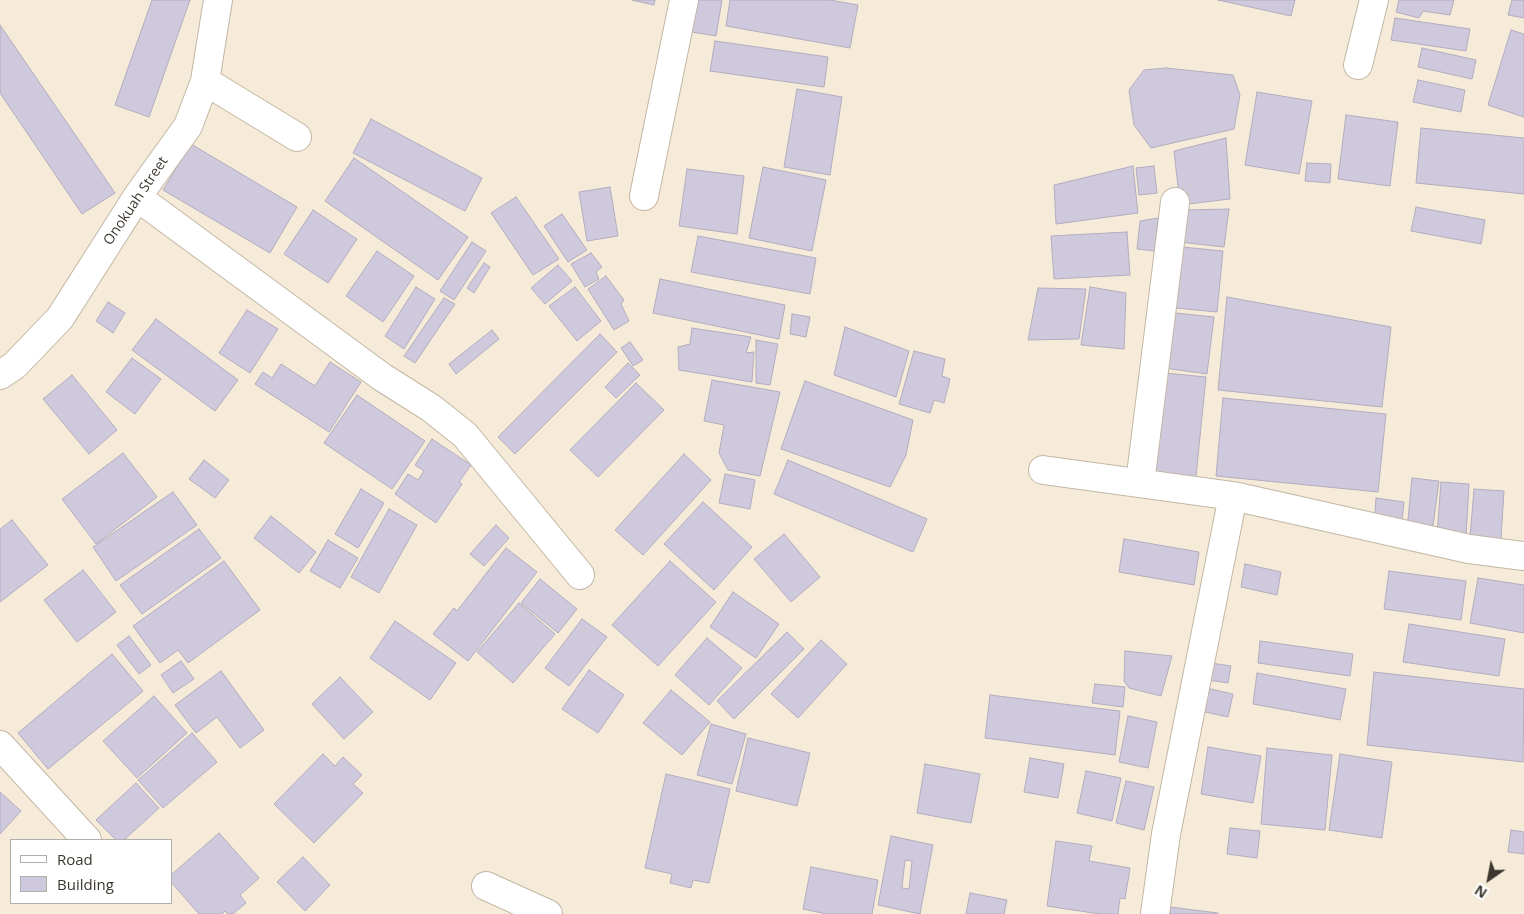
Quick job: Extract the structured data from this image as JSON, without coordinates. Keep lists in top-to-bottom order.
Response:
{
  "streets": {
    "street": ["Onokuah Street"]
  },
  "legend": ["Road", "Building"],
  "north": "bottom left"
}
